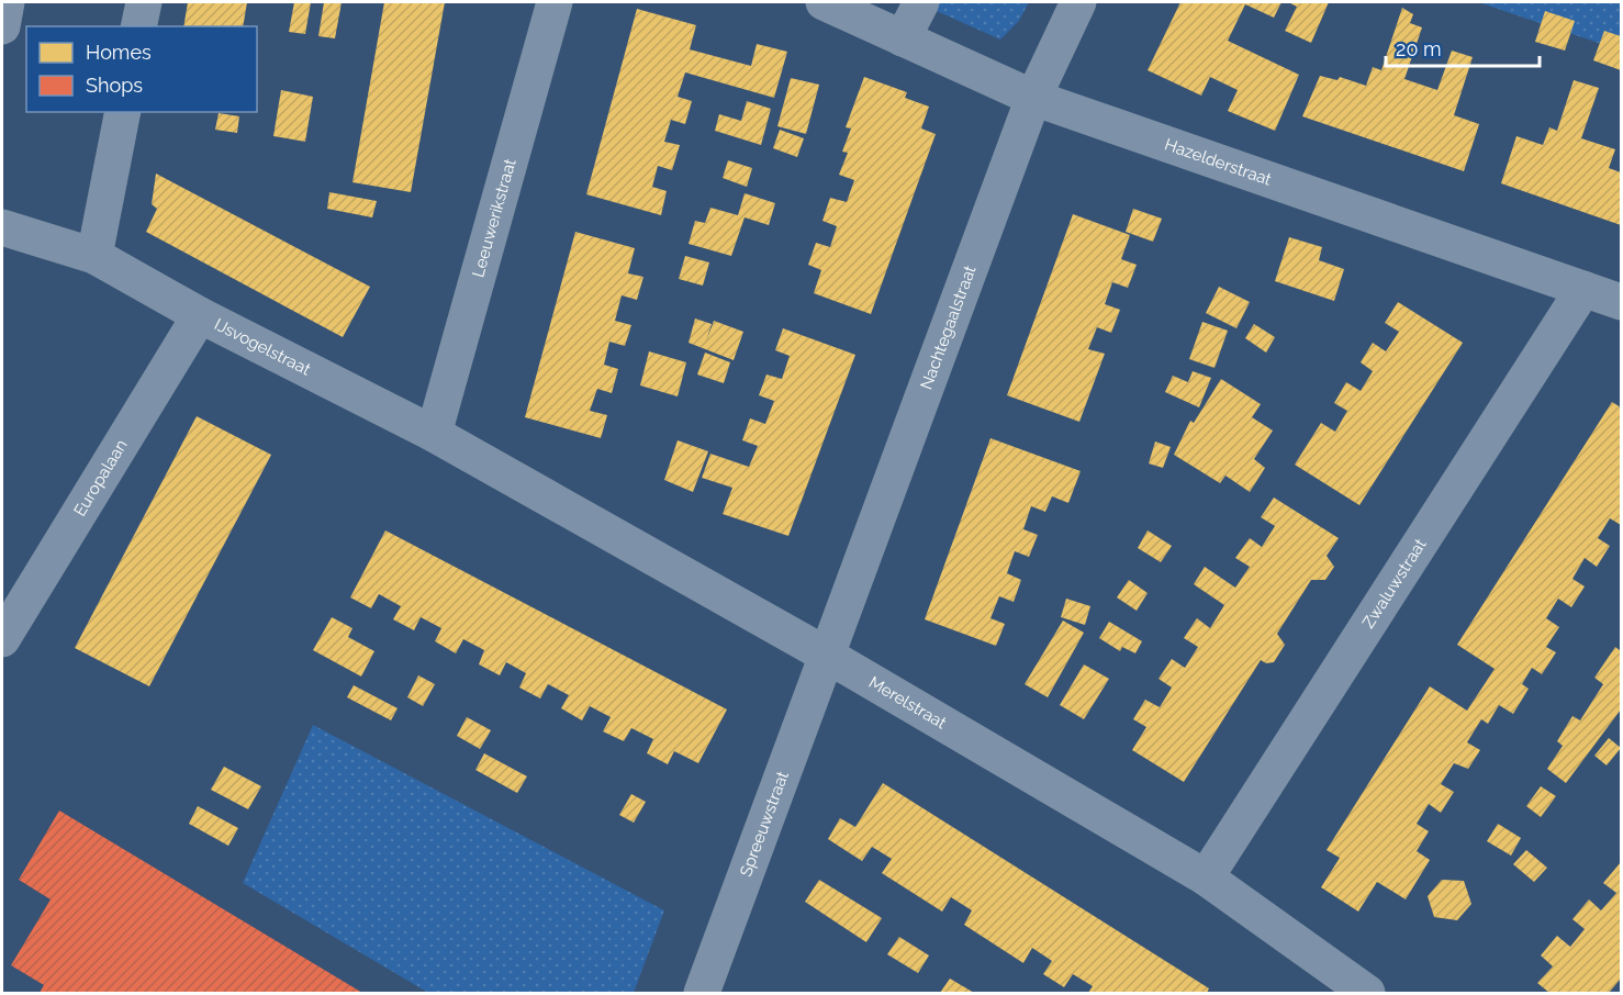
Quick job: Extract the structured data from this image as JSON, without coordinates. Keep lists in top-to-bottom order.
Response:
{
  "streets": {
    "street": [
      "Hazelderstraat",
      "Leeuwerikstraat",
      "Nachtegaalstraat",
      "IJsvogelstraat",
      "Europalaan",
      "Zwaluwstraat",
      "Merelstraat",
      "Spreeuwstraat"
    ]
  },
  "crossings": [
    ["Hazelderstraat", "Nachtegaalstraat"],
    ["Hazelderstraat", "Zwaluwstraat"],
    ["Leeuwerikstraat", "IJsvogelstraat"],
    ["Leeuwerikstraat", "Merelstraat"],
    ["Nachtegaalstraat", "Merelstraat"],
    ["Nachtegaalstraat", "Spreeuwstraat"],
    ["IJsvogelstraat", "Europalaan"],
    ["IJsvogelstraat", "Merelstraat"],
    ["Zwaluwstraat", "Merelstraat"],
    ["Merelstraat", "Spreeuwstraat"]
  ],
  "legend": ["Homes", "Shops"],
  "scale_bar": "20 m"
}
